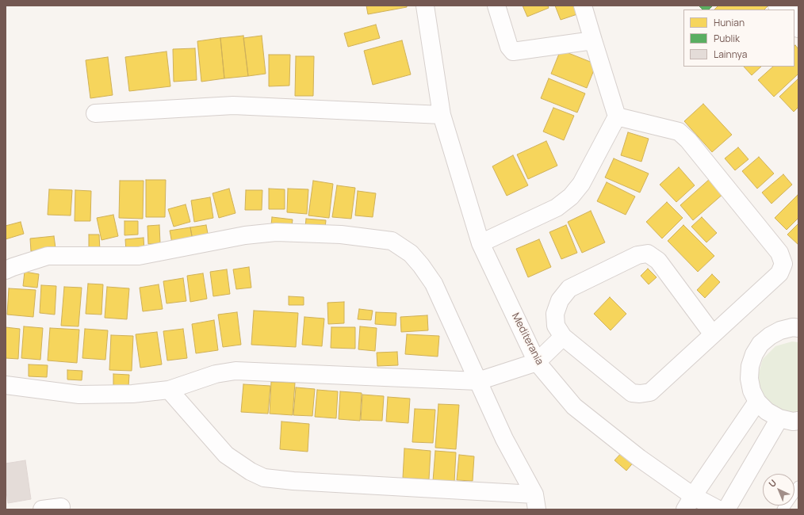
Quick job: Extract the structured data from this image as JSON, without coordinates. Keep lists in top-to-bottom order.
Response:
{
  "streets": {
    "street": ["Mediterania"]
  },
  "legend": ["Hunian", "Publik", "Lainnya"],
  "north": "top left"
}
